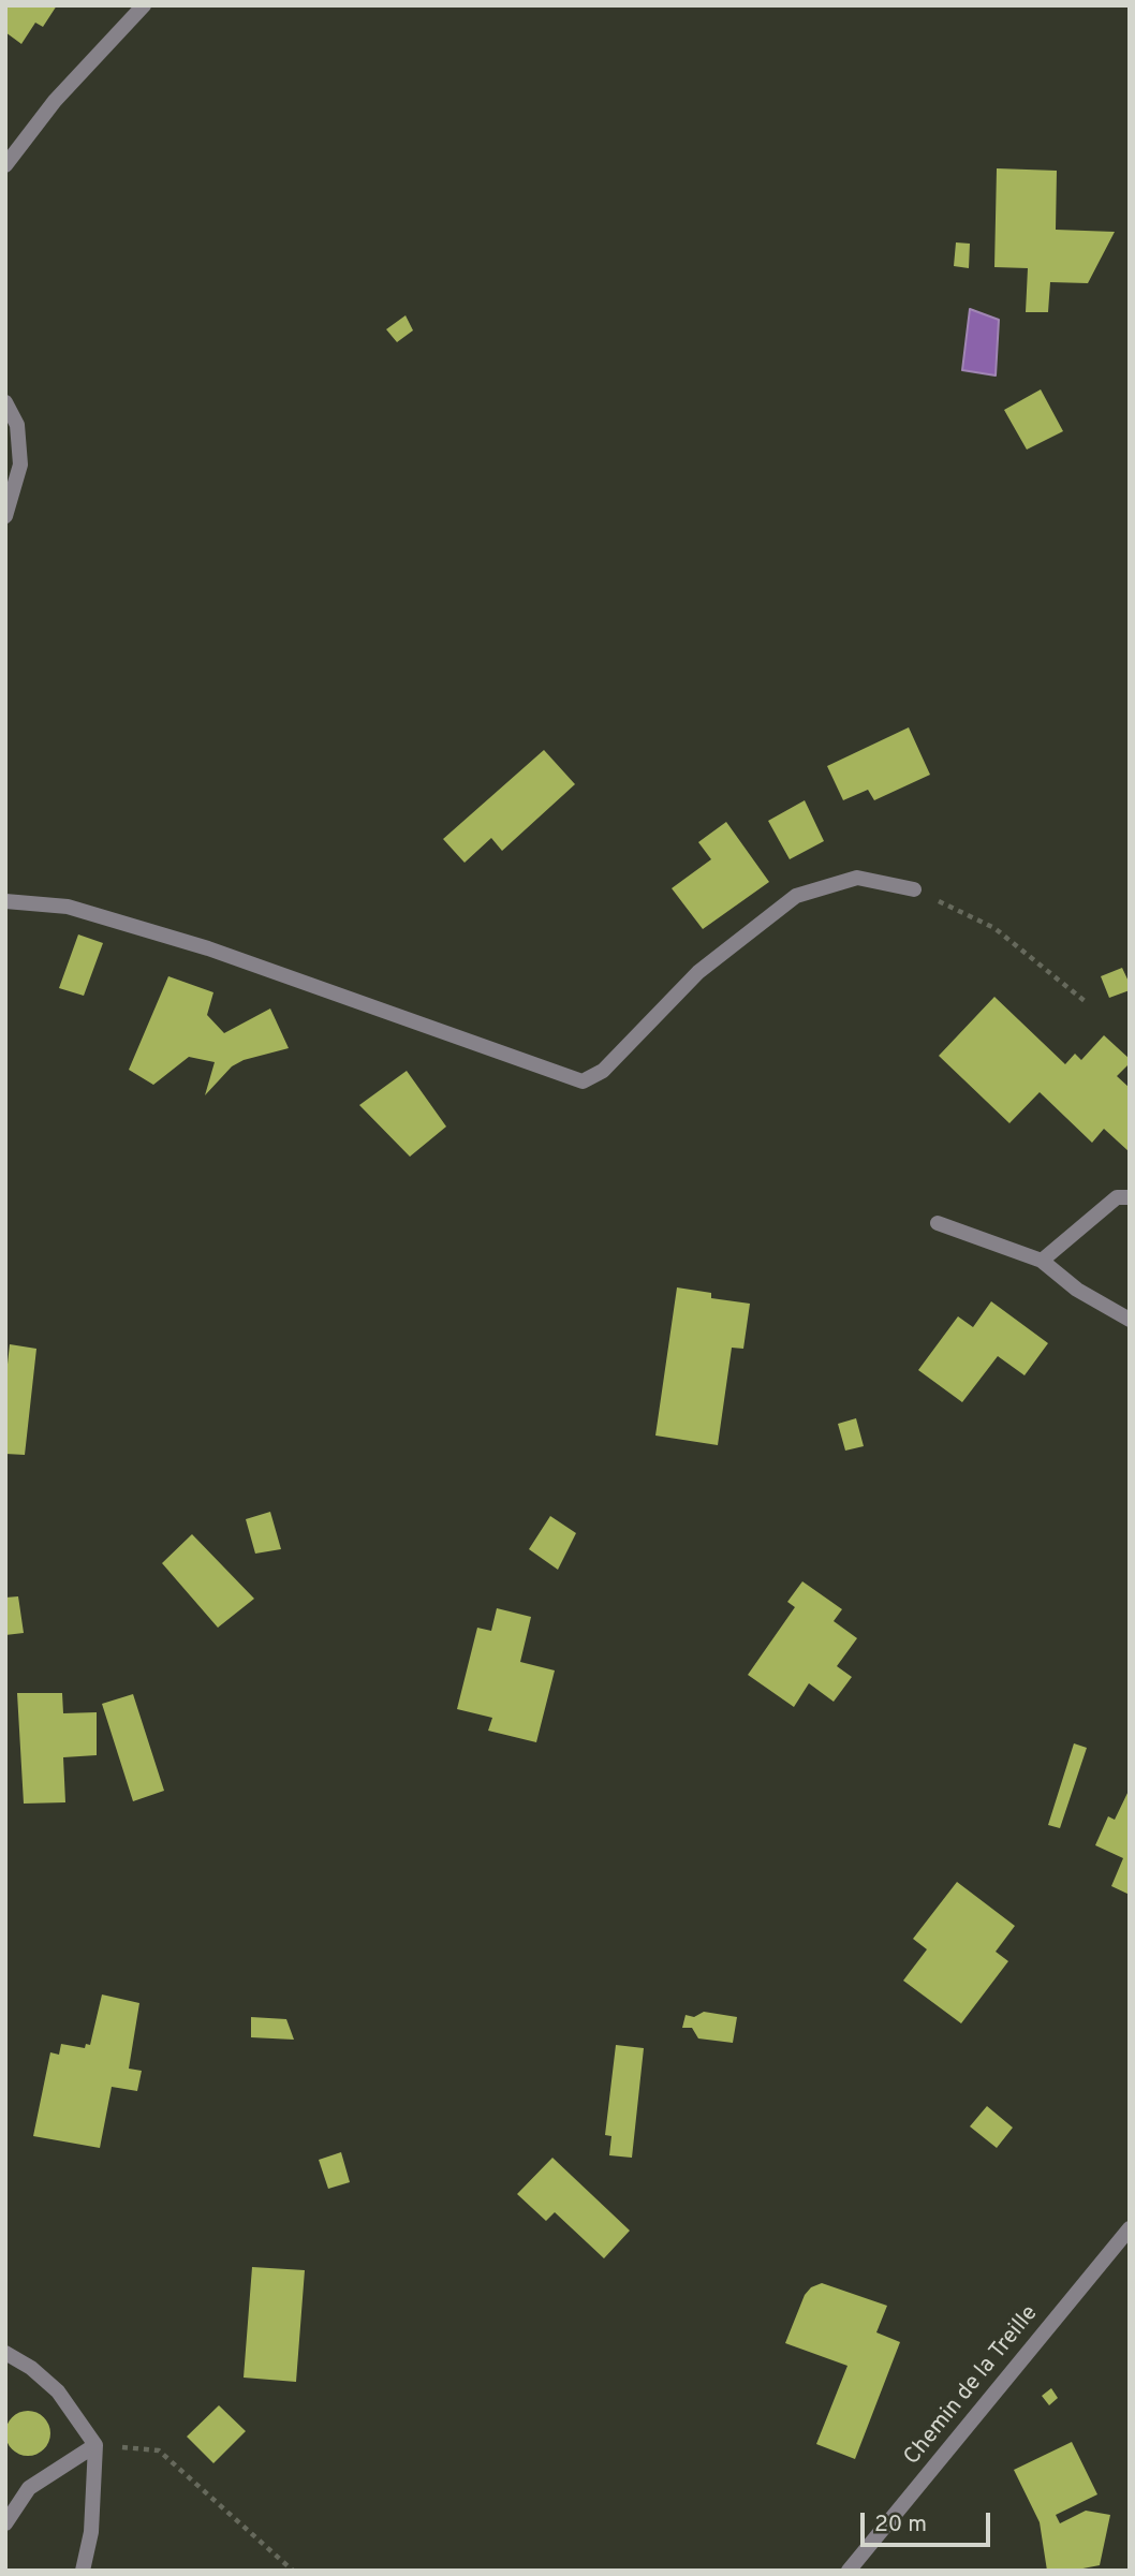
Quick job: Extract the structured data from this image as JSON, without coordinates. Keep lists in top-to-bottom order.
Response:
{
  "streets": {
    "street": ["Chemin de la Treille"]
  },
  "scale_bar": "20 m"
}
